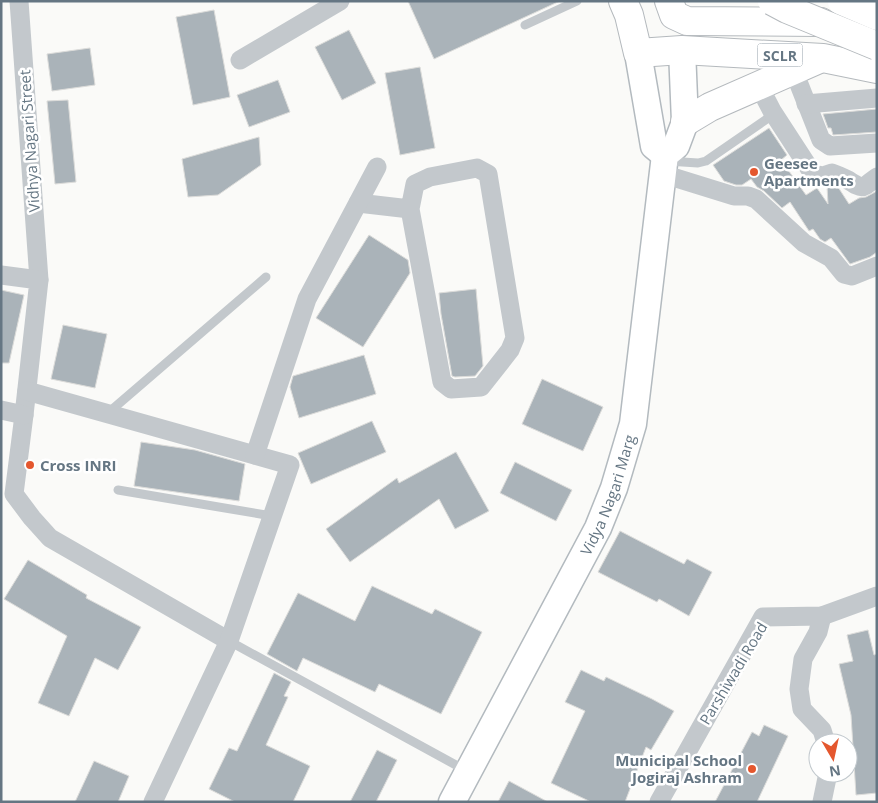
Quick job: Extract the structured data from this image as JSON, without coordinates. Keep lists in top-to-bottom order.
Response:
{
  "streets": {
    "highway": ["SCLR"],
    "main road": ["Vidya Nagari Marg"],
    "street": ["Vidhya Nagari Street", "Parshiwadi Road"]
  },
  "places": ["Geesee Apartments", "Cross INRI", "Municipal School Jogiraj Ashram"],
  "north": "bottom"
}
